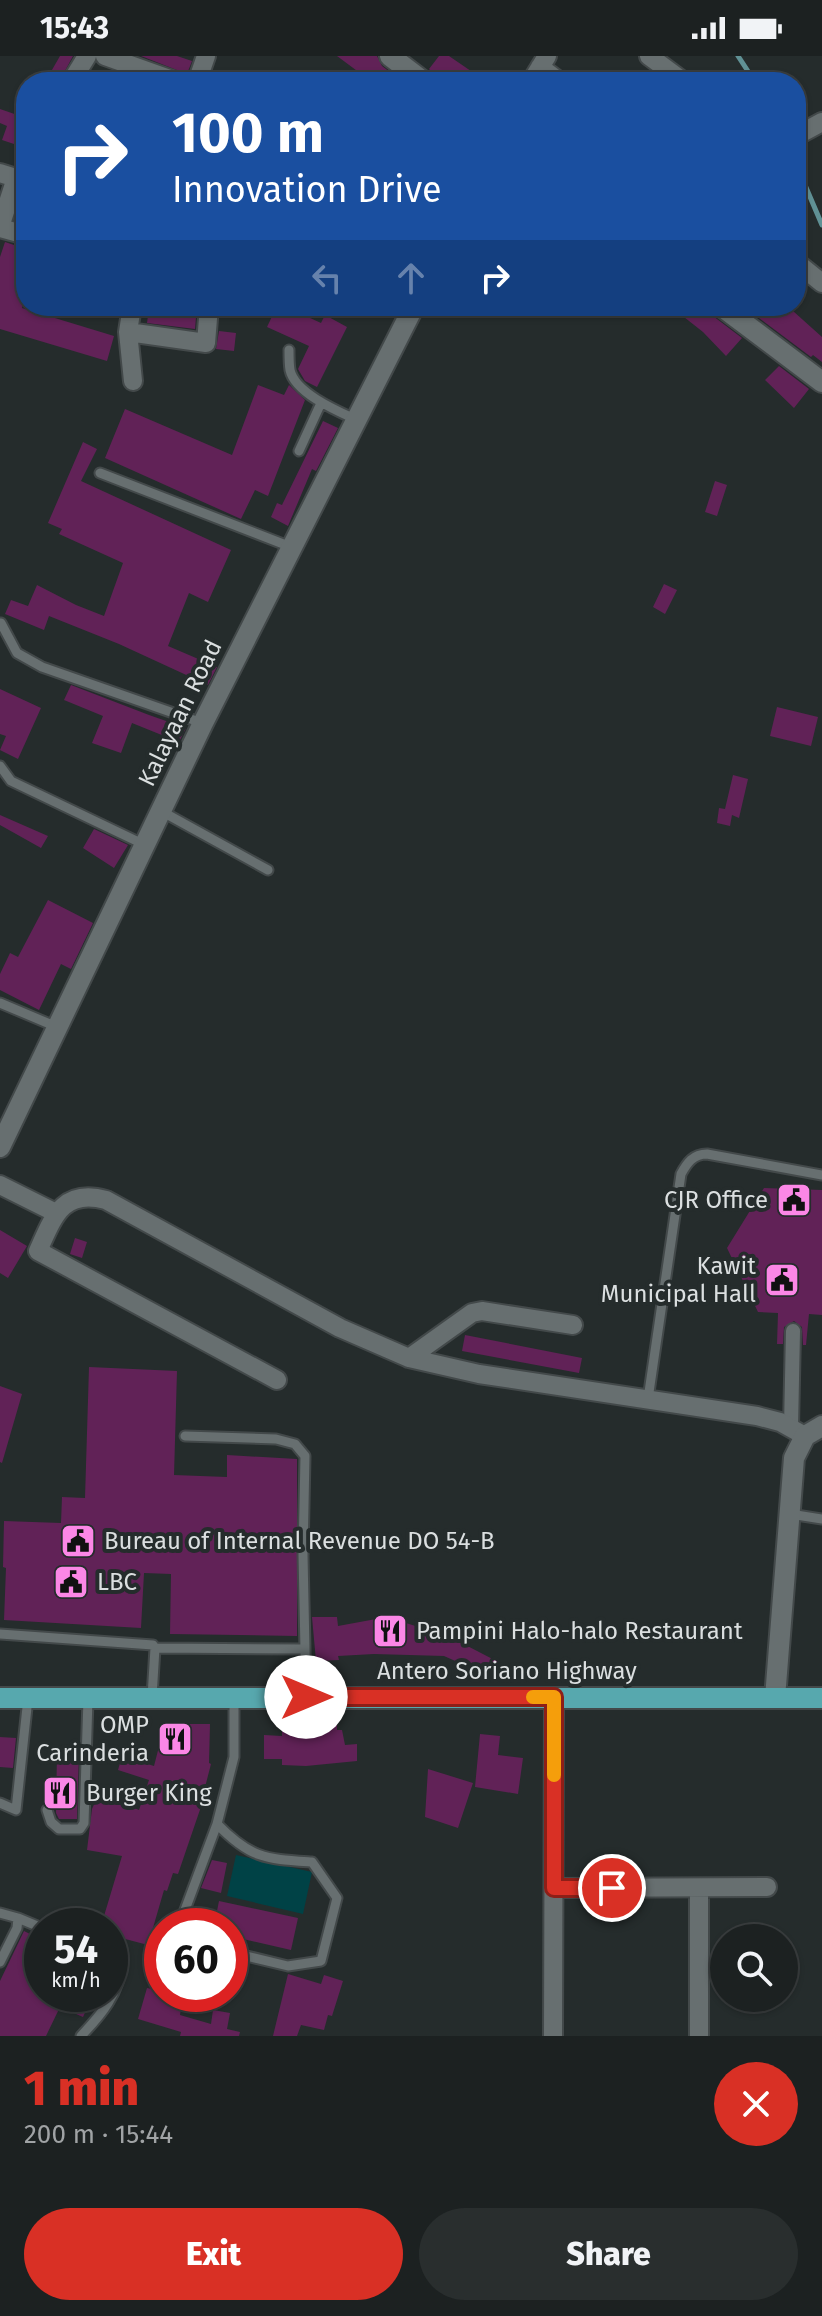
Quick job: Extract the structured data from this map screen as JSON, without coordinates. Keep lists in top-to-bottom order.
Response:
{
  "streets": {
    "main road": ["Antero Soriano Highway"],
    "street": ["Kalayaan Road"]
  },
  "places": {
    "public building": [
      "CJR Office",
      "Kawit Municipal Hall",
      "Bureau of Internal Revenue DO 54-B",
      "LBC"
    ],
    "restaurant": ["Pampini Halo-halo Restaurant", "OMP Carinderia", "Burger King"]
  },
  "page": {
    "status": "15:43",
    "turn": ["100 m", "Innovation Drive"],
    "speed": "54 km/h",
    "limit": "60",
    "heading": ["1 min", "200 m · 15:44"],
    "buttons": ["Exit", "Share"]
  }
}
